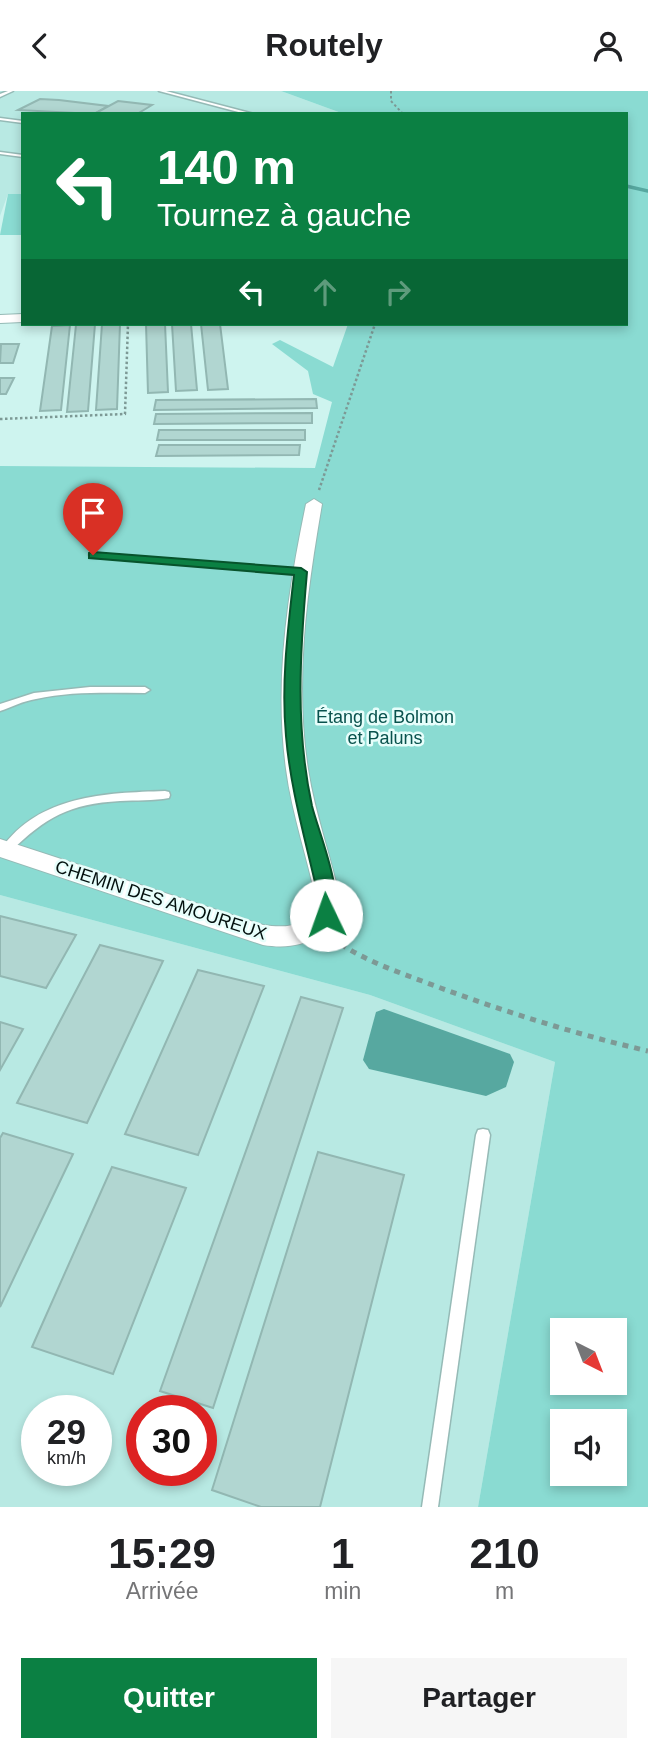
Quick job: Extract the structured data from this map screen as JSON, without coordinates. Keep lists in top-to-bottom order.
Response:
{
  "streets": {
    "street": ["CHEMIN DES AMOUREUX"]
  },
  "parks": ["Étang de Bolmon et Paluns"],
  "north": "bottom right",
  "page": {
    "header": "Routely",
    "turn": ["140 m", "Tournez à gauche"],
    "speed": "29 km/h",
    "limit": "30",
    "eta": [
      "15:29",
      "Arrivée",
      "1",
      "min",
      "210",
      "m"
    ],
    "buttons": ["Quitter", "Partager"]
  }
}
